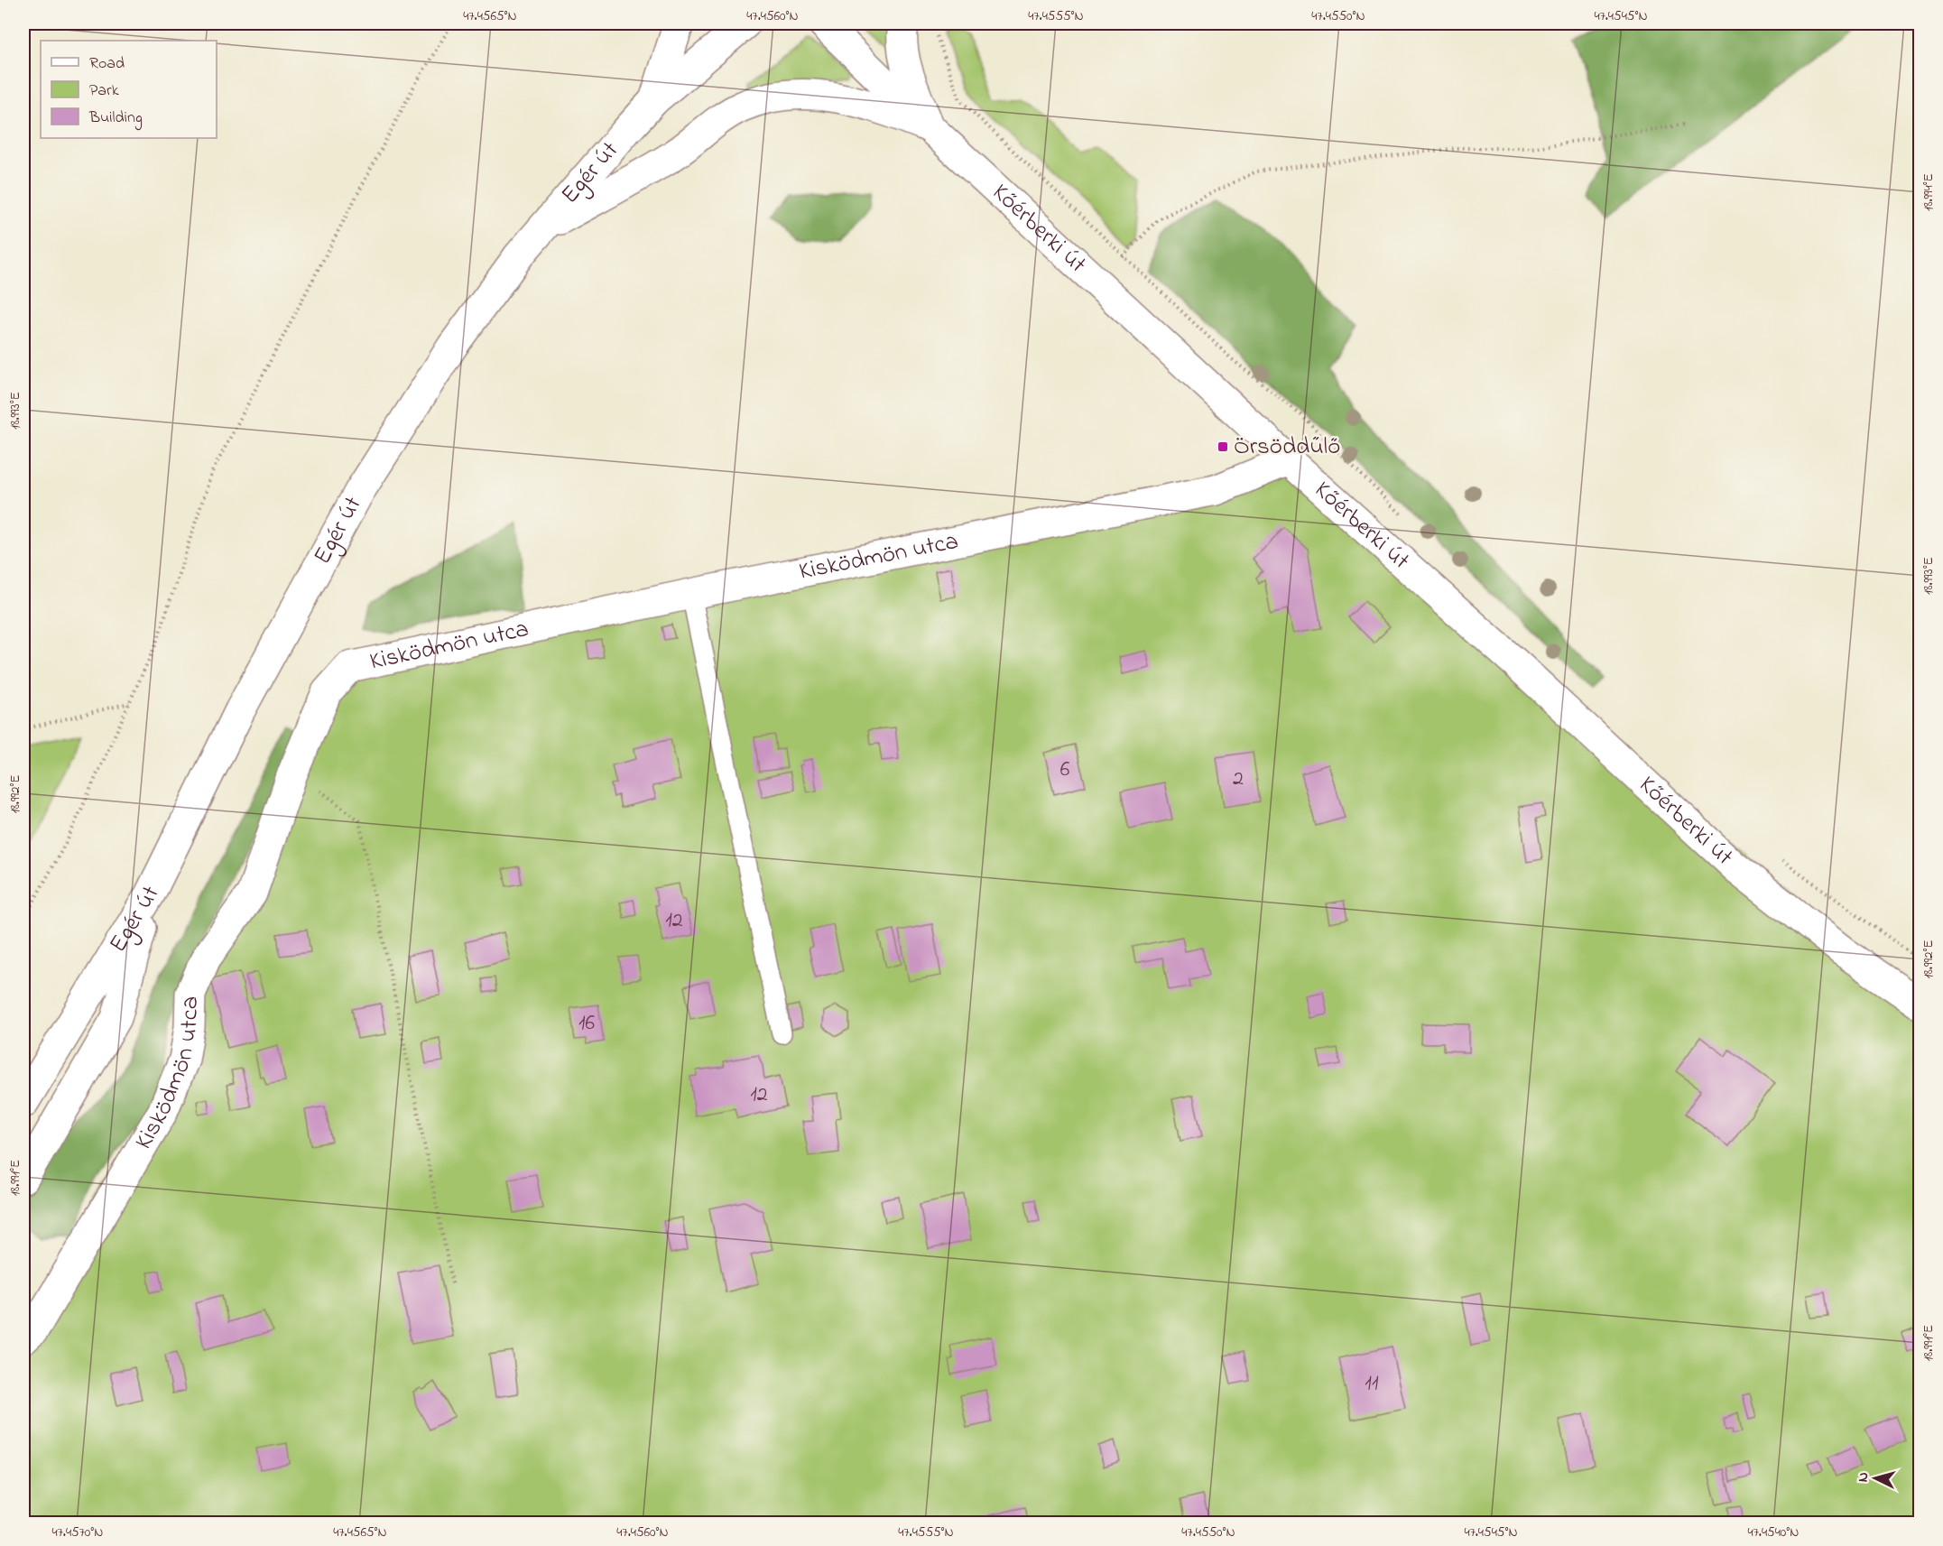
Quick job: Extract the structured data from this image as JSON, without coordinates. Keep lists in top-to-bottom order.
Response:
{
  "streets": {
    "street": ["Egér út", "Kőérberki út", "Kisködmön utca"]
  },
  "crossings": [
    ["Kőérberki út", "Kisködmön utca"]
  ],
  "places": {
    "transit": ["Örsöddűlő"]
  },
  "house_numbers": [
    "6",
    "2",
    "12",
    "16",
    "12",
    "11"
  ],
  "legend": ["Road", "Park", "Building"],
  "north": "left",
  "coordinates": [
    "47.4565°N",
    "47.4560°N",
    "47.4555°N",
    "47.4550°N",
    "47.4545°N",
    "18.994°E",
    "18.993°E",
    "18.992°E",
    "18.991°E",
    "47.4570°N",
    "47.4540°N"
  ]
}
